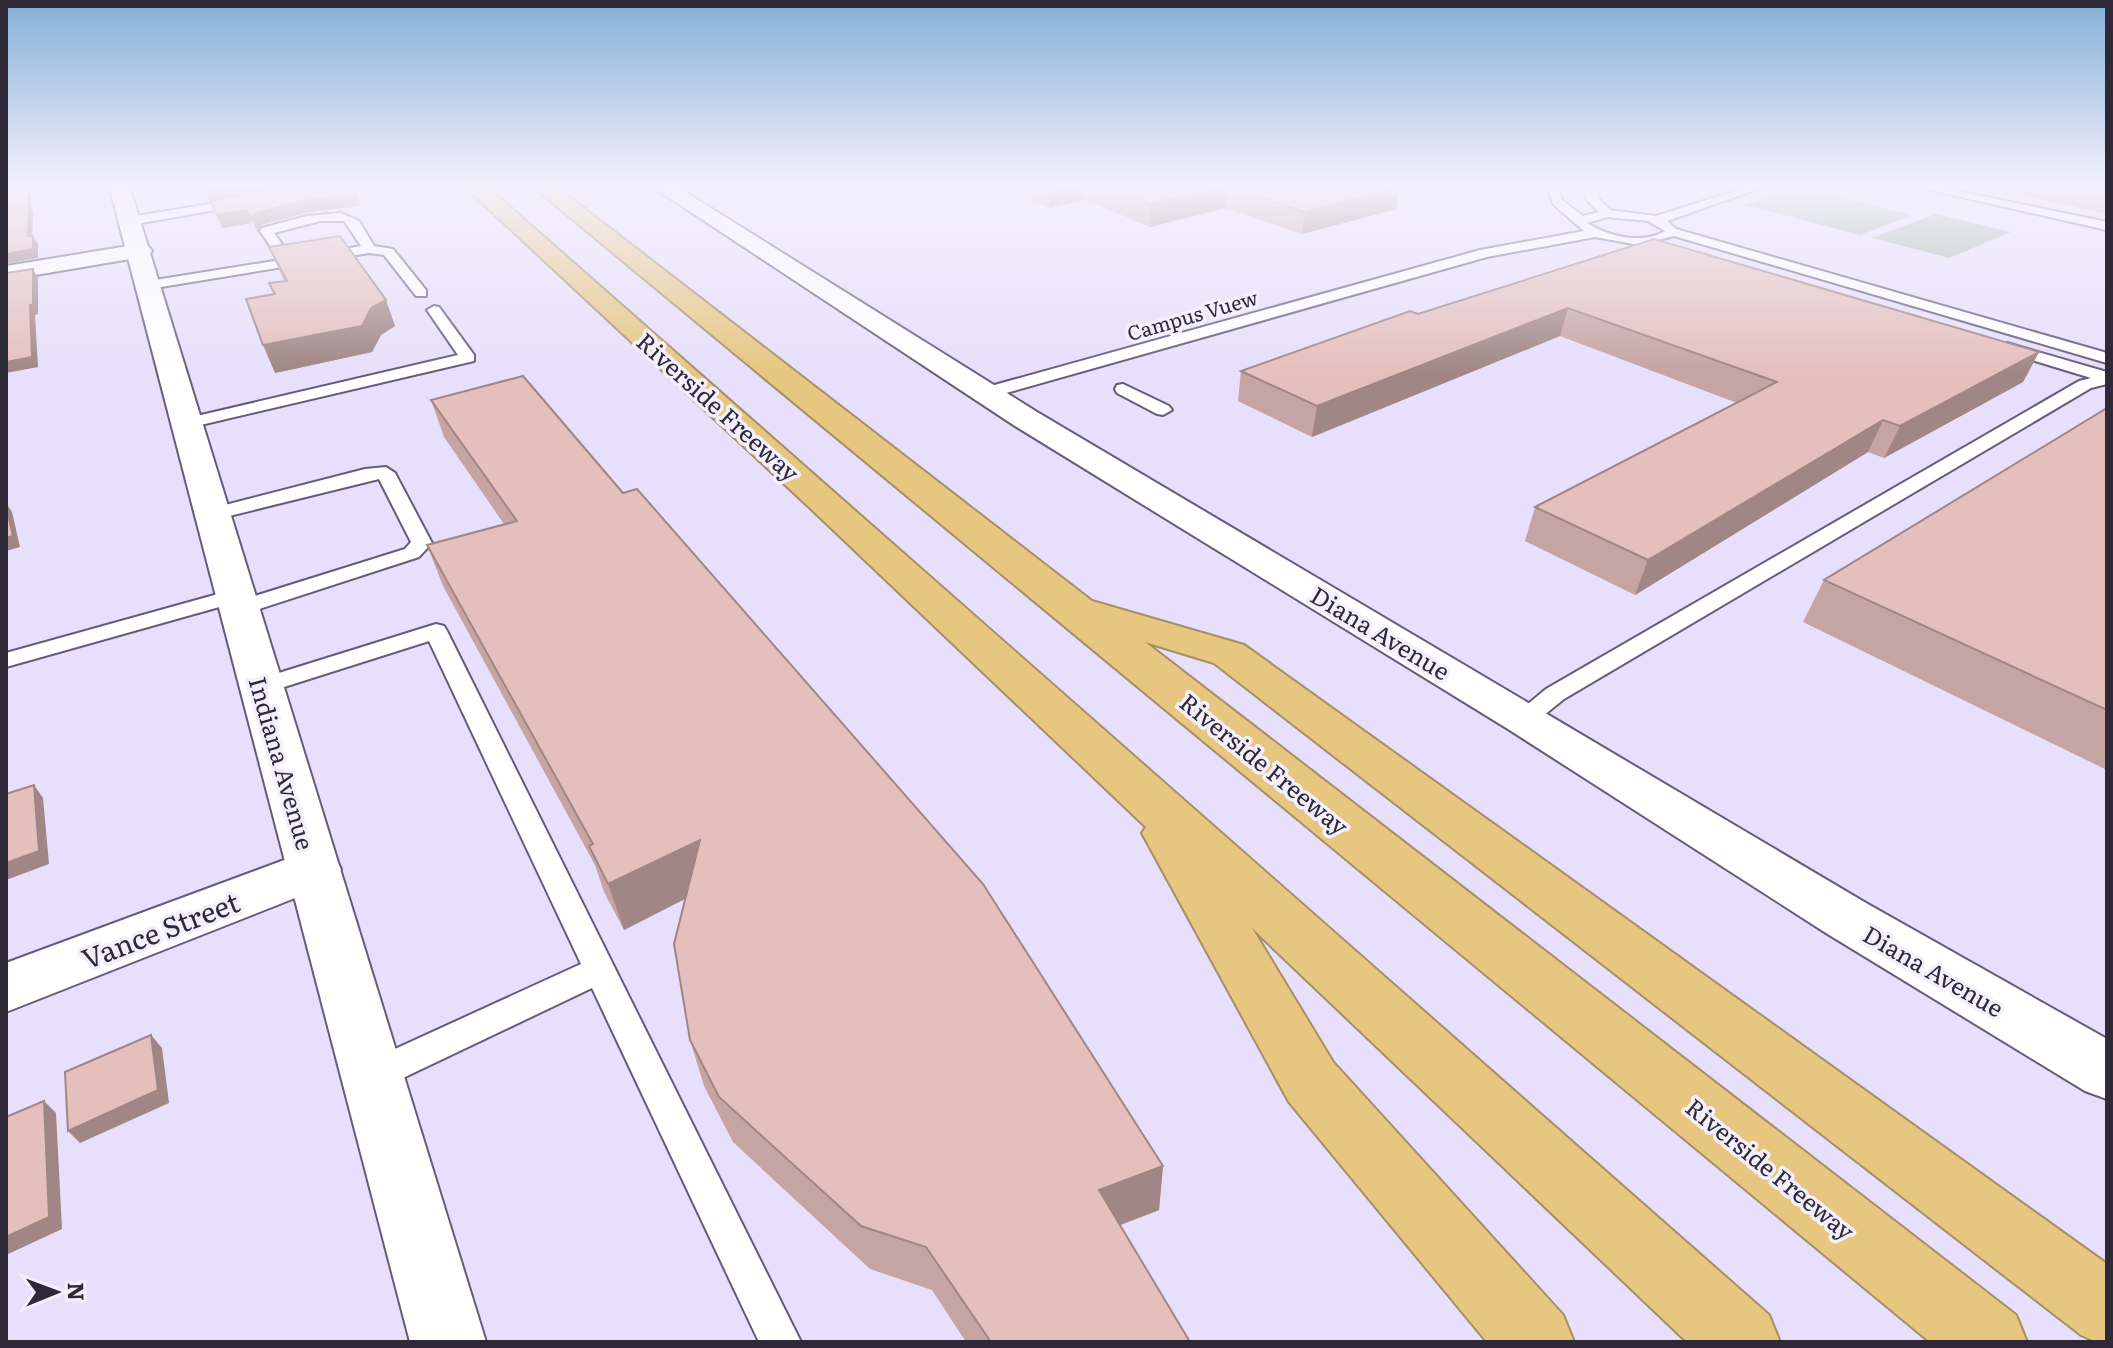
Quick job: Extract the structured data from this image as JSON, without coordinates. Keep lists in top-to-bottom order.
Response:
{
  "streets": {
    "highway": ["Riverside Freeway"],
    "street": ["Diana Avenue", "Indiana Avenue", "Vance Street"],
    "lane": ["Campus Vuew"]
  },
  "crossings": [
    ["Campus Vuew", "Diana Avenue"],
    ["Indiana Avenue", "Vance Street"]
  ],
  "north": "right"
}
